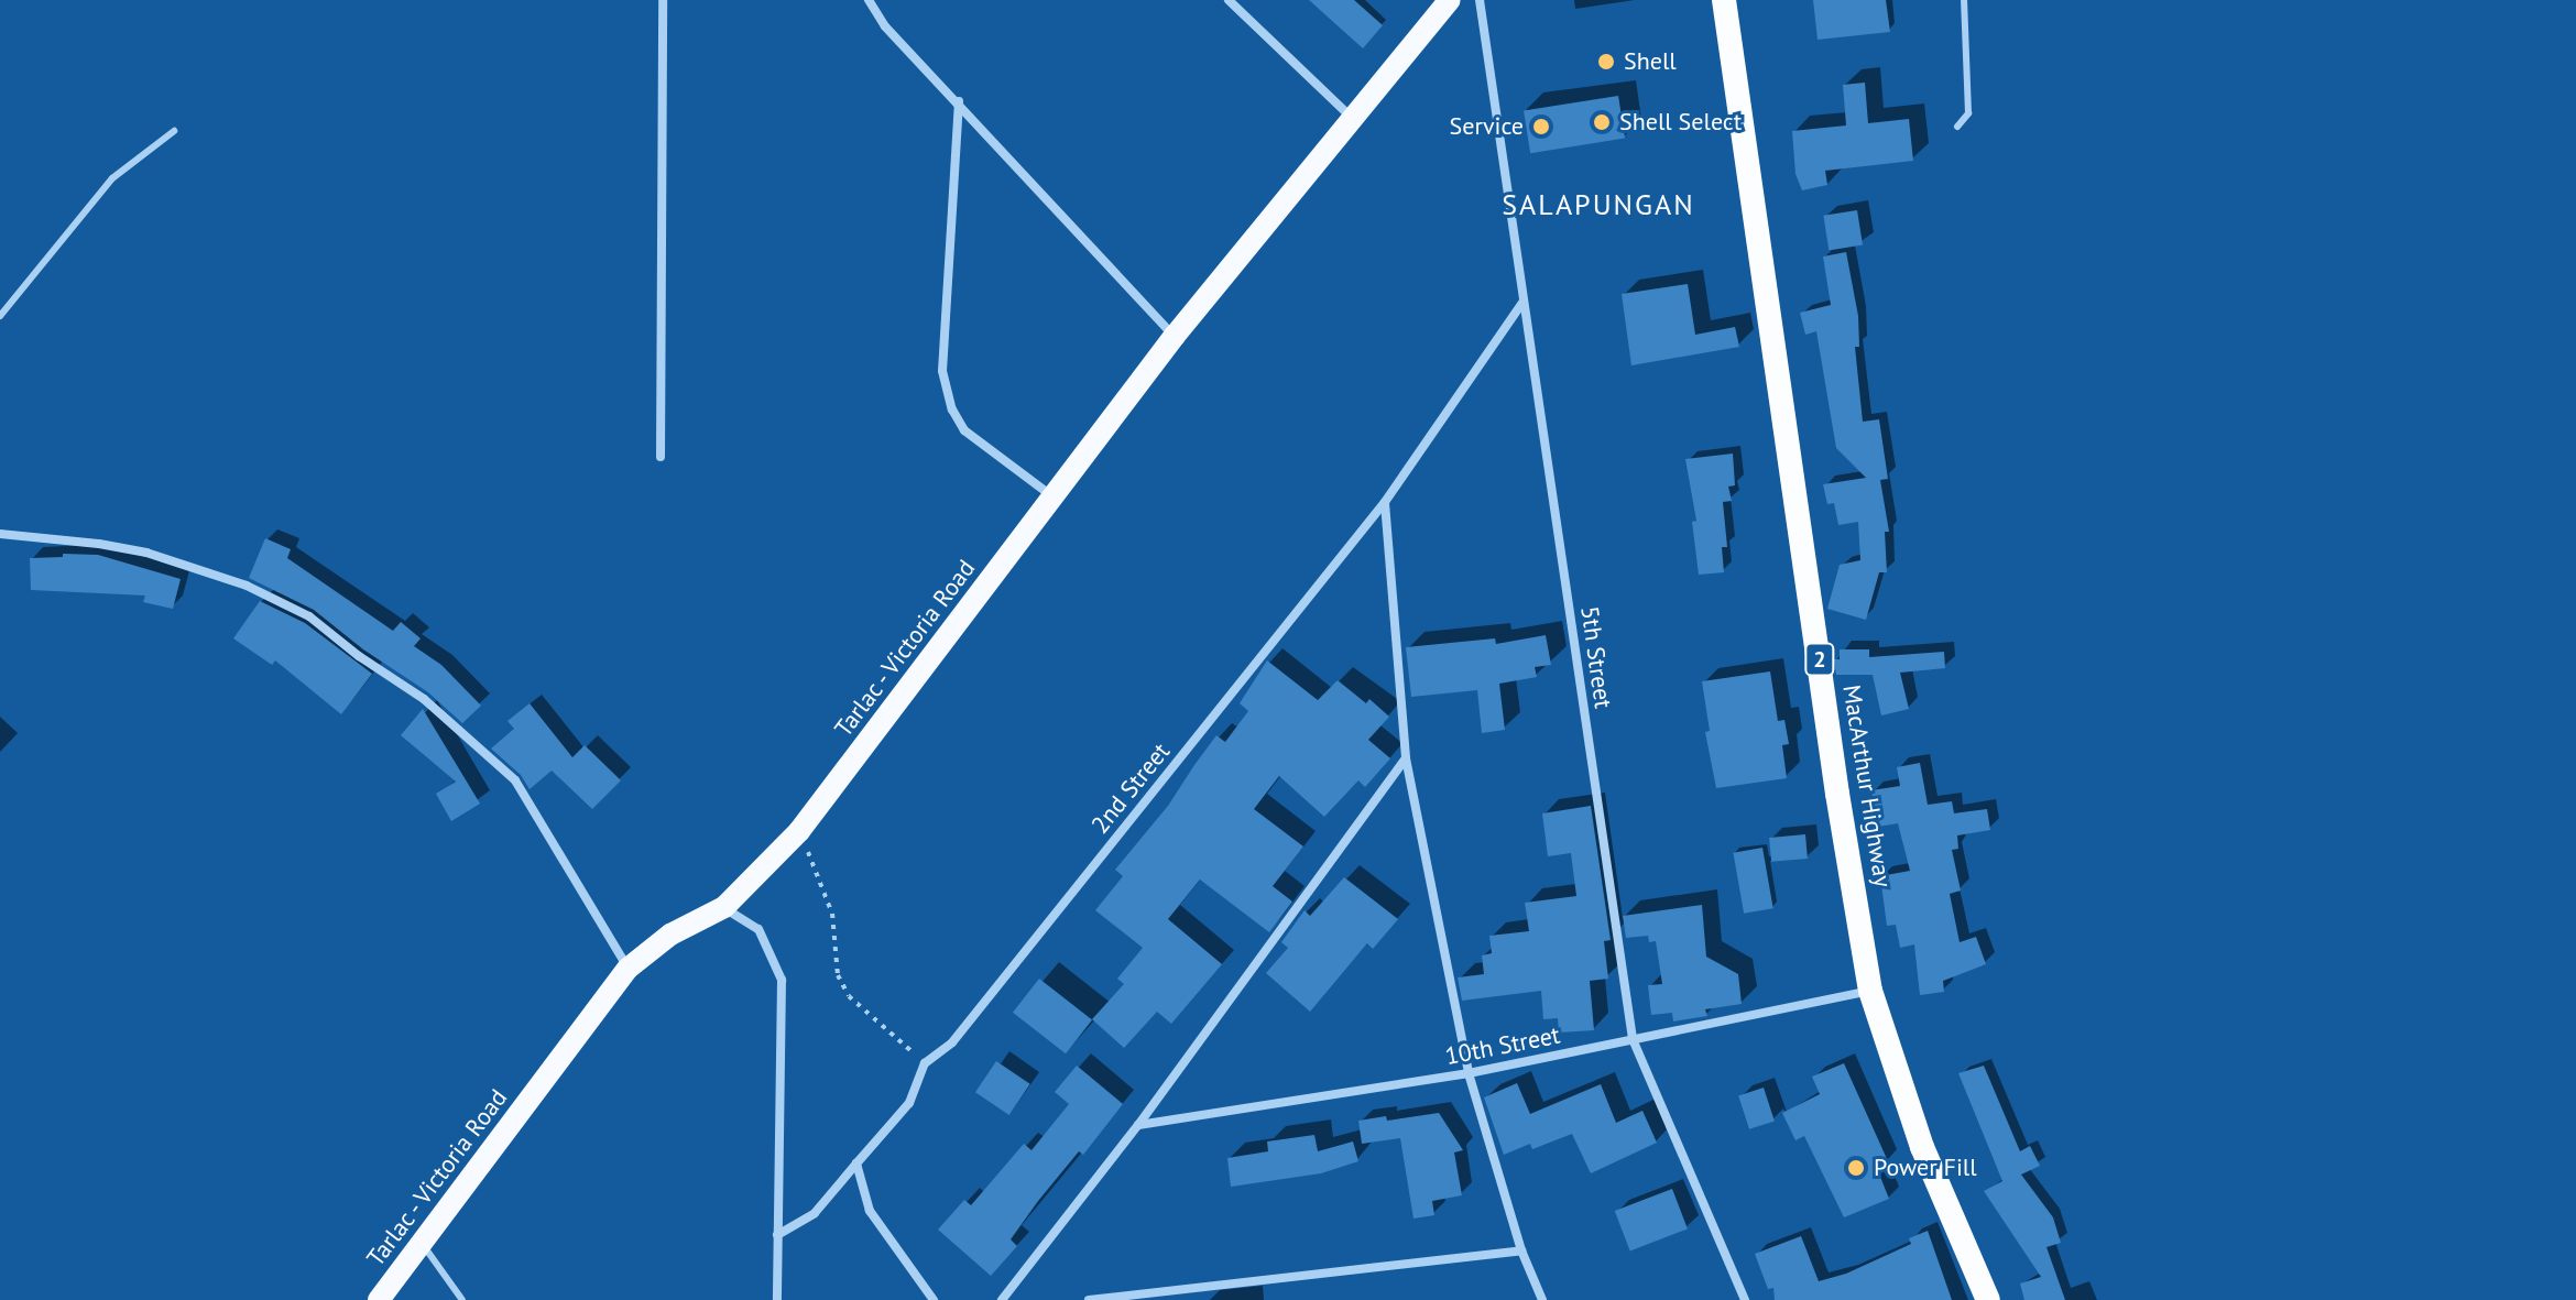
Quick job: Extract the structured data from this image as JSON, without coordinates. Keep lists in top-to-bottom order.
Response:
{
  "streets": {
    "highway": ["2", "MacArthur Highway"],
    "main road": ["Tarlac - Victoria Road"],
    "street": ["5th Street", "2nd Street", "10th Street"]
  },
  "crossings": [
    ["5th Street", "2nd Street"],
    ["5th Street", "10th Street"],
    ["MacArthur Highway", "10th Street"]
  ],
  "districts": ["SALAPUNGAN"],
  "places": [
    "Shell",
    "Shell Select",
    "Service",
    "Power Fill"
  ]
}
